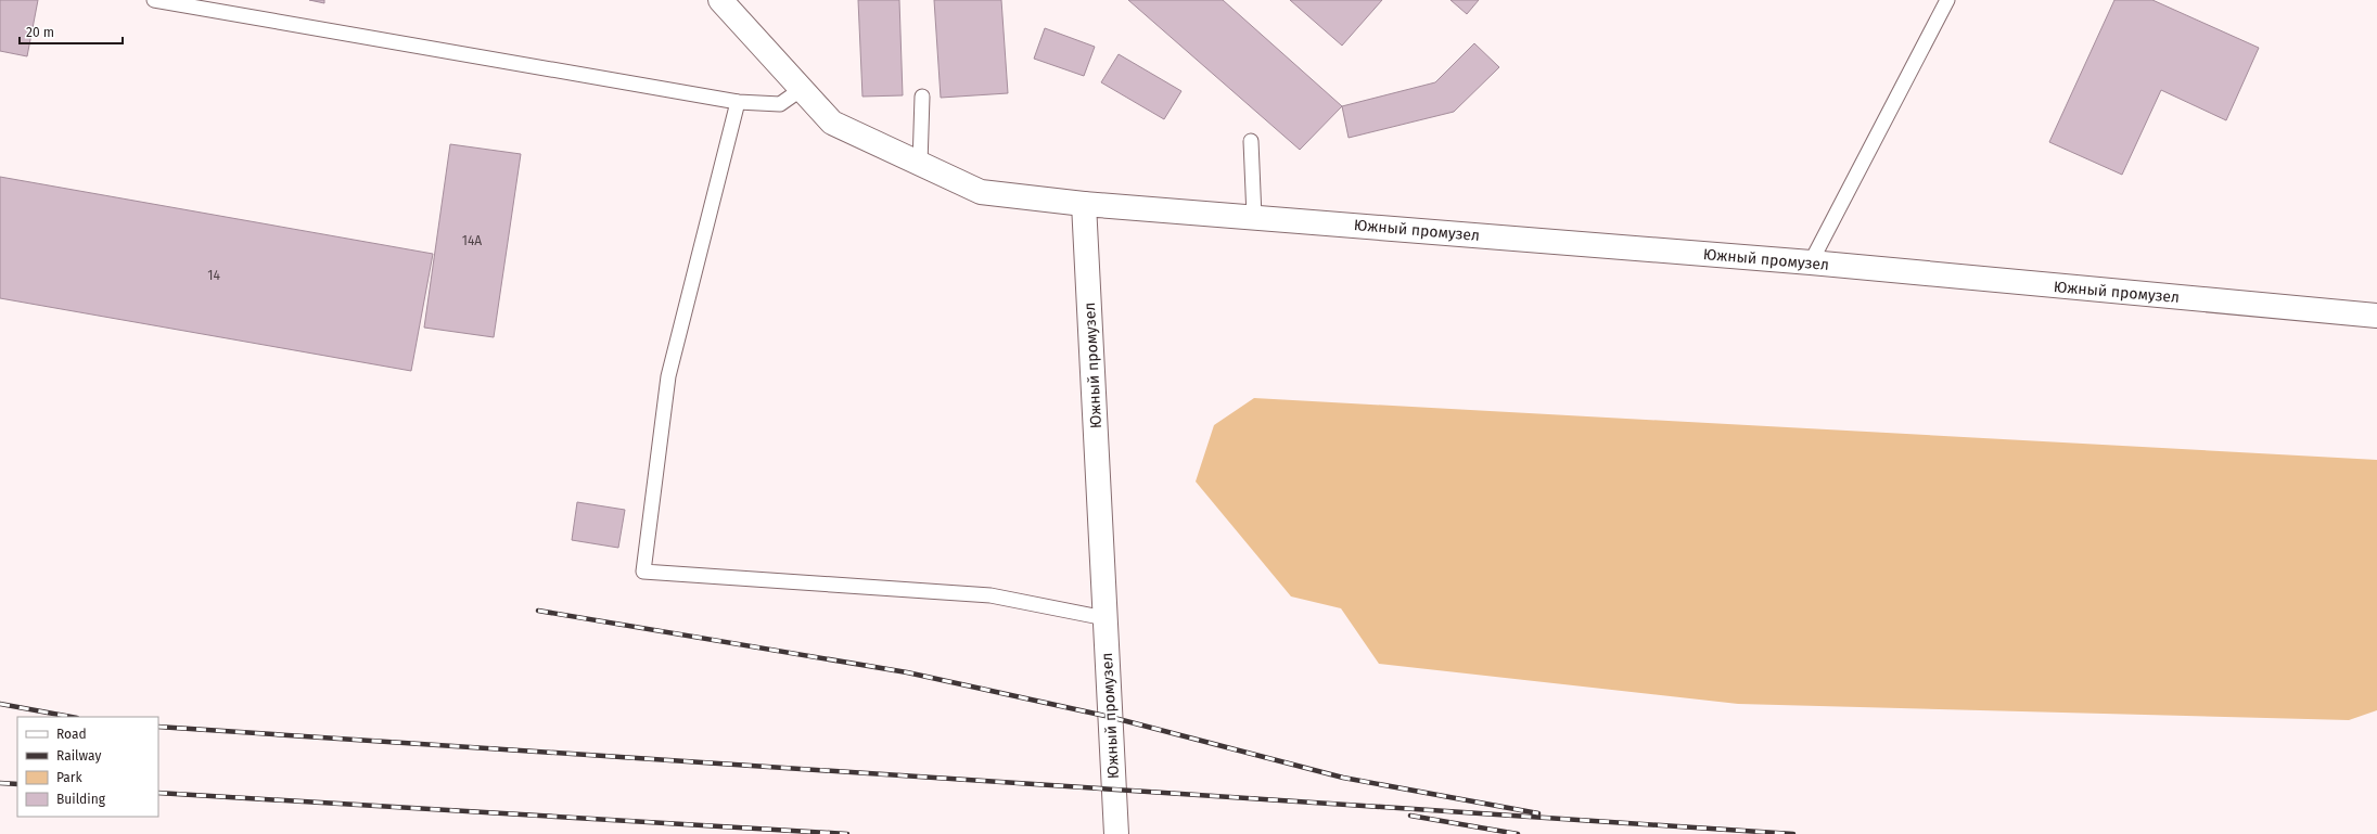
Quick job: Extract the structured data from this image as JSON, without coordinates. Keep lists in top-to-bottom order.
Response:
{
  "streets": {
    "street": ["Южный промузел"]
  },
  "house_numbers": ["14А", "14"],
  "legend": [
    "Road",
    "Railway",
    "Park",
    "Building"
  ],
  "scale_bar": "20 m"
}
